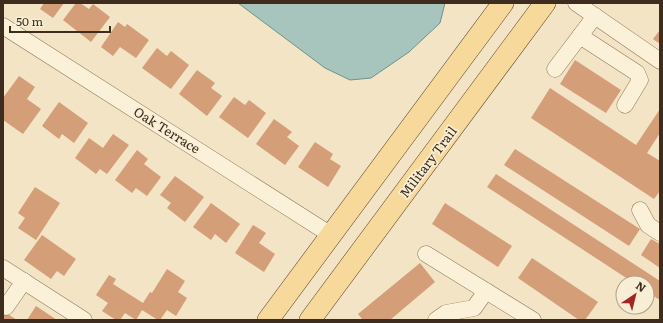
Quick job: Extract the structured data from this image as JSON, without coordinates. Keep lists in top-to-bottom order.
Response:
{
  "streets": {
    "main road": ["Military Trail"],
    "street": ["Oak Terrace"]
  },
  "scale_bar": "50 m",
  "north": "top right"
}
